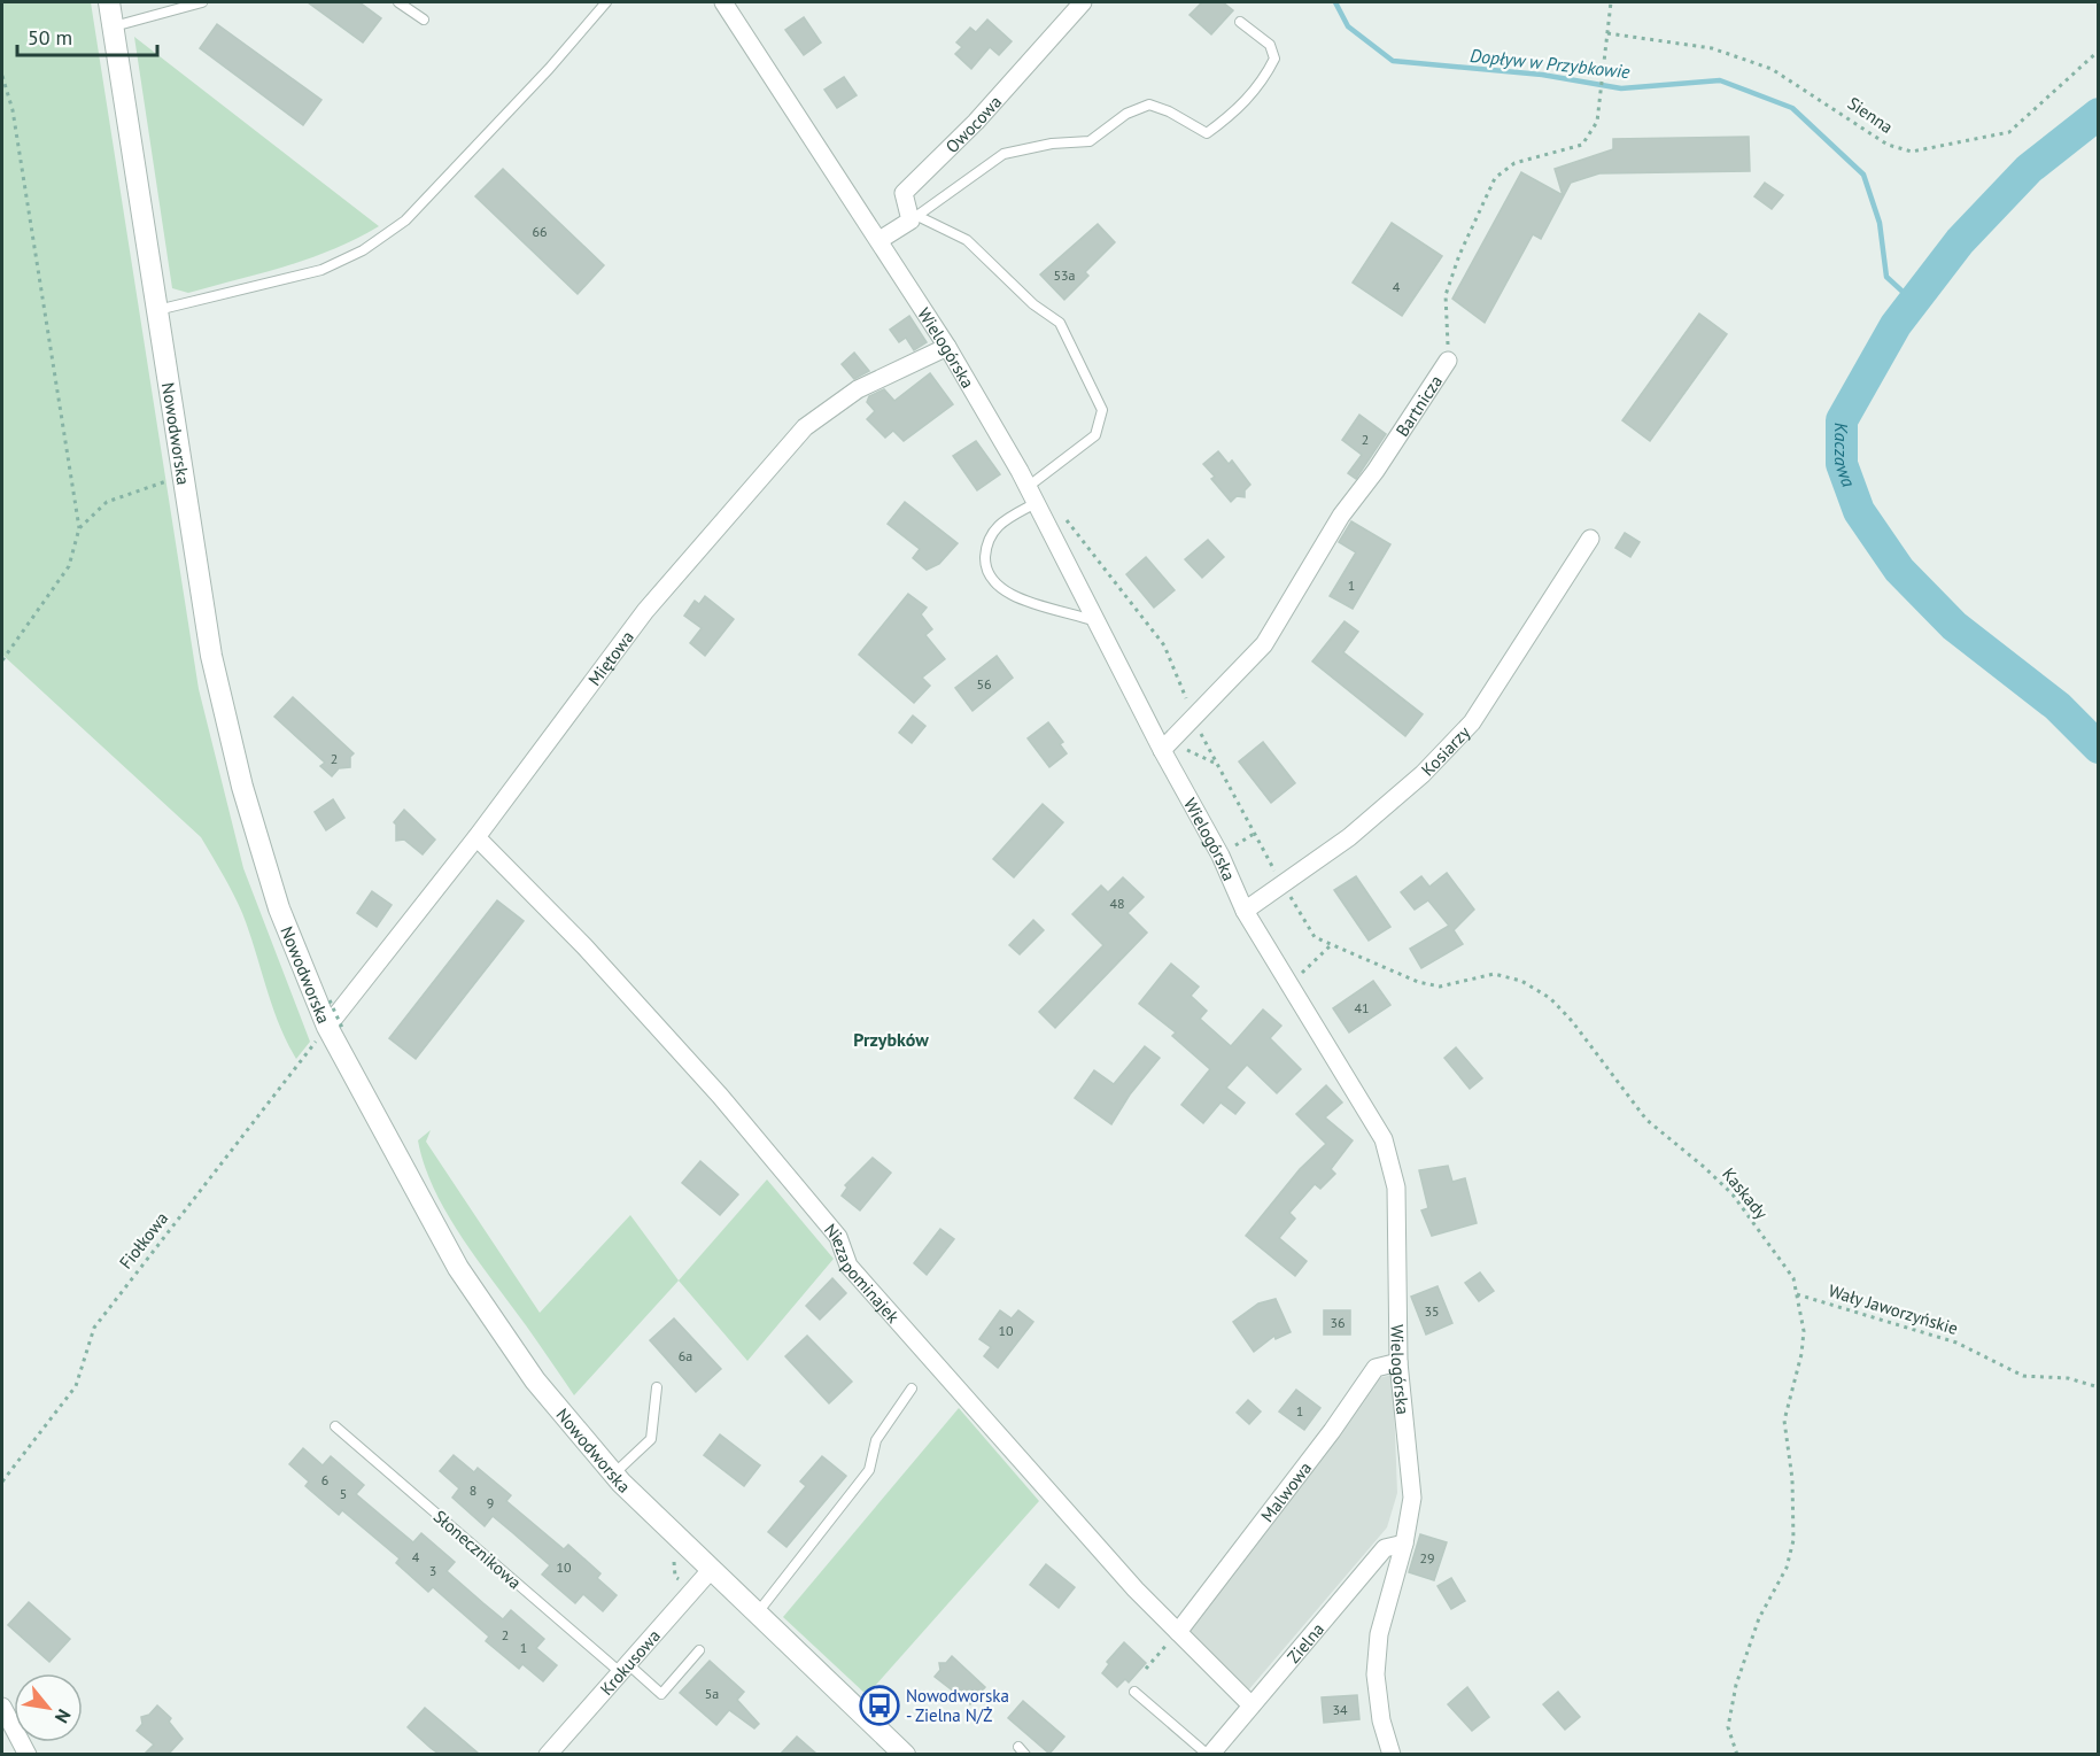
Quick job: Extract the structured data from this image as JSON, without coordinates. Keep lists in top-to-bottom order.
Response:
{
  "streets": {
    "street": [
      "Owocowa",
      "Wielogórska",
      "Bartnicza",
      "Nowodworska",
      "Miętowa",
      "Kosiarzy",
      "Niezapominajek",
      "Malwowa",
      "Zielna",
      "Krokusowa"
    ],
    "lane": ["Słonecznikowa"],
    "path": [
      "Sienna",
      "Kaskady",
      "Fiołkowa",
      "Wały Jaworzyńskie"
    ]
  },
  "crossings": [
    ["Sienna", "Bartnicza"],
    ["Wielogórska", "Bartnicza"],
    ["Wielogórska", "Miętowa"],
    ["Wielogórska", "Kosiarzy"],
    ["Wielogórska", "Malwowa"],
    ["Wielogórska", "Zielna"],
    ["Bartnicza", "Kaskady"],
    ["Nowodworska", "Miętowa"],
    ["Nowodworska", "Fiołkowa"],
    ["Nowodworska", "Krokusowa"],
    ["Miętowa", "Fiołkowa"],
    ["Miętowa", "Niezapominajek"],
    ["Kosiarzy", "Kaskady"],
    ["Kaskady", "Wały Jaworzyńskie"],
    ["Niezapominajek", "Malwowa"],
    ["Niezapominajek", "Zielna"],
    ["Słonecznikowa", "Krokusowa"]
  ],
  "districts": ["Przybków"],
  "water": ["Dopływ w Przybkowie", "Kaczawa"],
  "places": {
    "bus stop": ["Nowodworska - Zielna N/Ż"]
  },
  "house_numbers": [
    "66",
    "53a",
    "4",
    "2",
    "1",
    "56",
    "2",
    "48",
    "41",
    "35",
    "36",
    "10",
    "6a",
    "1",
    "6",
    "8",
    "5",
    "9",
    "4",
    "29",
    "10",
    "3",
    "2",
    "1",
    "5a",
    "34"
  ],
  "scale_bar": "50 m",
  "north": "bottom right"
}
